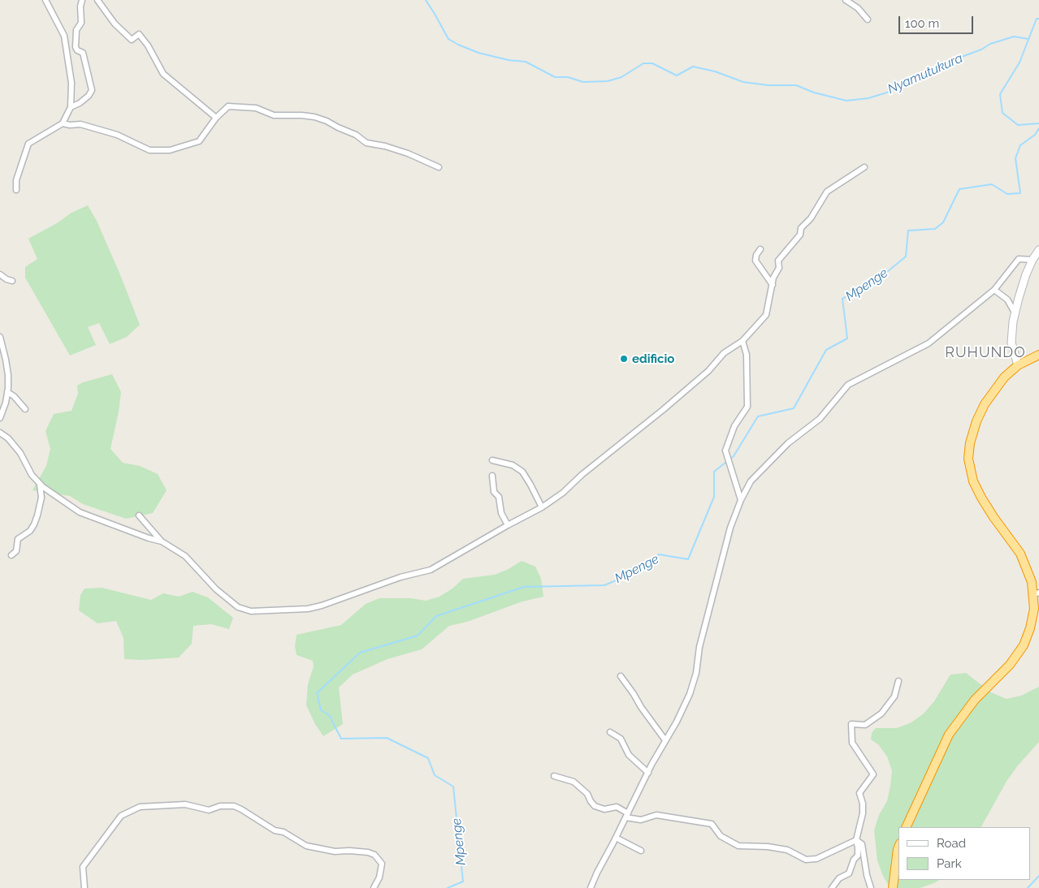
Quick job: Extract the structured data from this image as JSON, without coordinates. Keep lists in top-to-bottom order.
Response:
{
  "districts": ["RUHUNDO"],
  "water": ["Nyamutukura", "Mpenge"],
  "places": ["edificio"],
  "legend": ["Road", "Park"],
  "scale_bar": "100 m"
}
